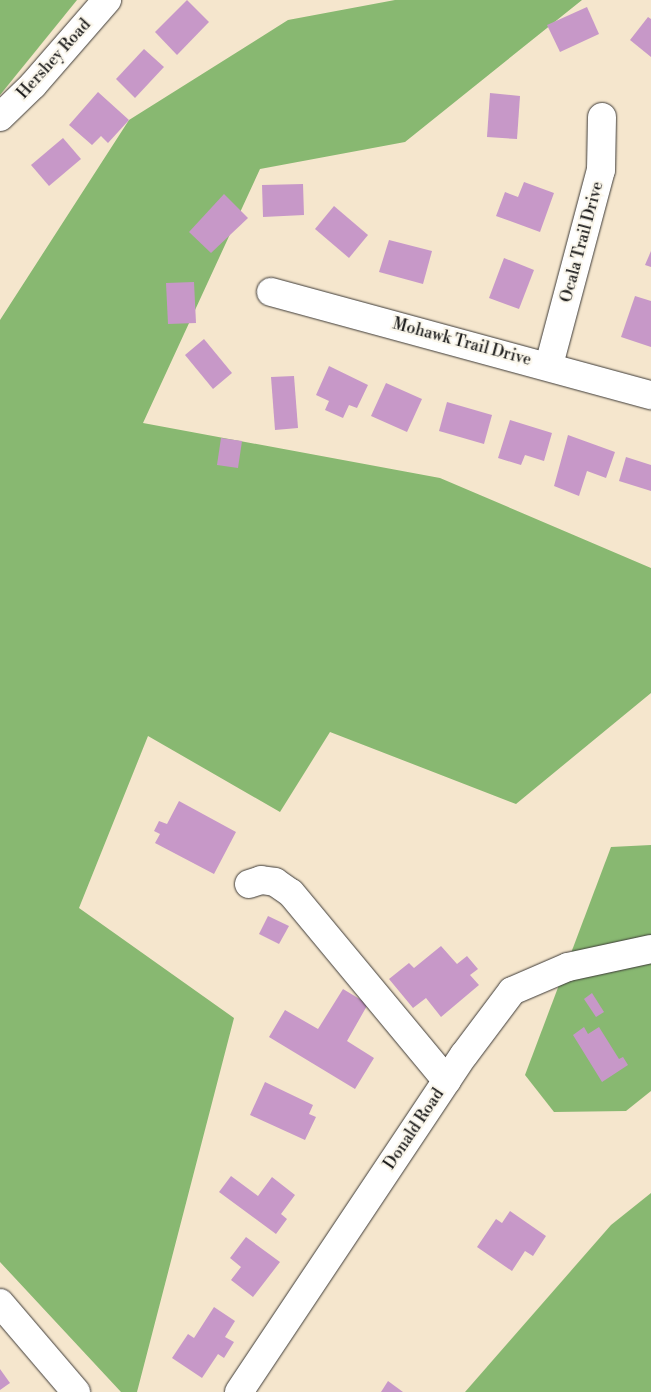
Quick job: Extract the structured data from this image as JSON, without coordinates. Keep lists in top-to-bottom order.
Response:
{
  "streets": {
    "street": [
      "Hershey Road",
      "Ocala Trail Drive",
      "Mohawk Trail Drive",
      "Donald Road"
    ]
  },
  "crossings": [
    ["Ocala Trail Drive", "Mohawk Trail Drive"]
  ]
}
